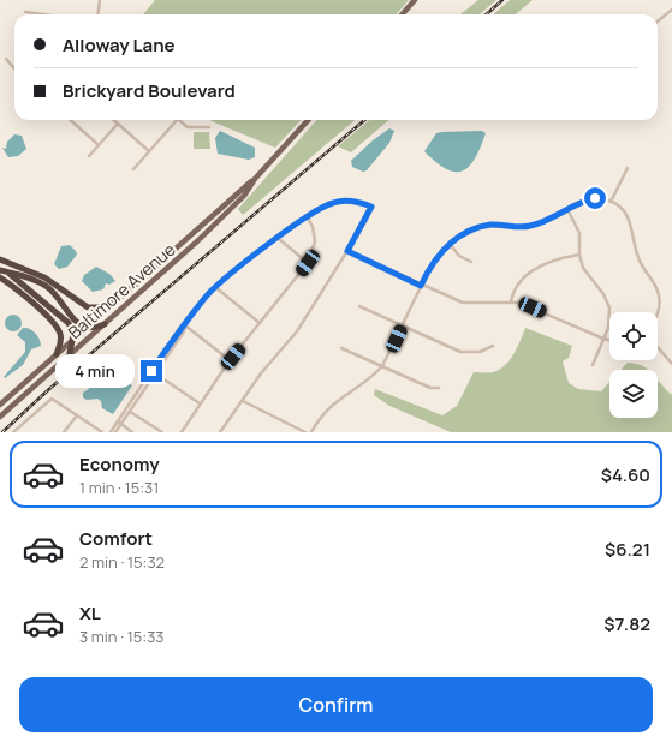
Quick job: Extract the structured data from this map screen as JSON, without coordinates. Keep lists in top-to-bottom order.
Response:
{
  "streets": {
    "main road": ["Baltimore Avenue"]
  },
  "page": {
    "banner": ["Alloway Lane", "Brickyard Boulevard"],
    "bubble": "4 min",
    "list": [
      {
        "name": "Economy",
        "note": "1 min · 15:31",
        "value": "$4.60"
      },
      {
        "name": "Comfort",
        "note": "2 min · 15:32",
        "value": "$6.21"
      },
      {
        "name": "XL",
        "note": "3 min · 15:33",
        "value": "$7.82"
      }
    ],
    "buttons": "Confirm"
  }
}
